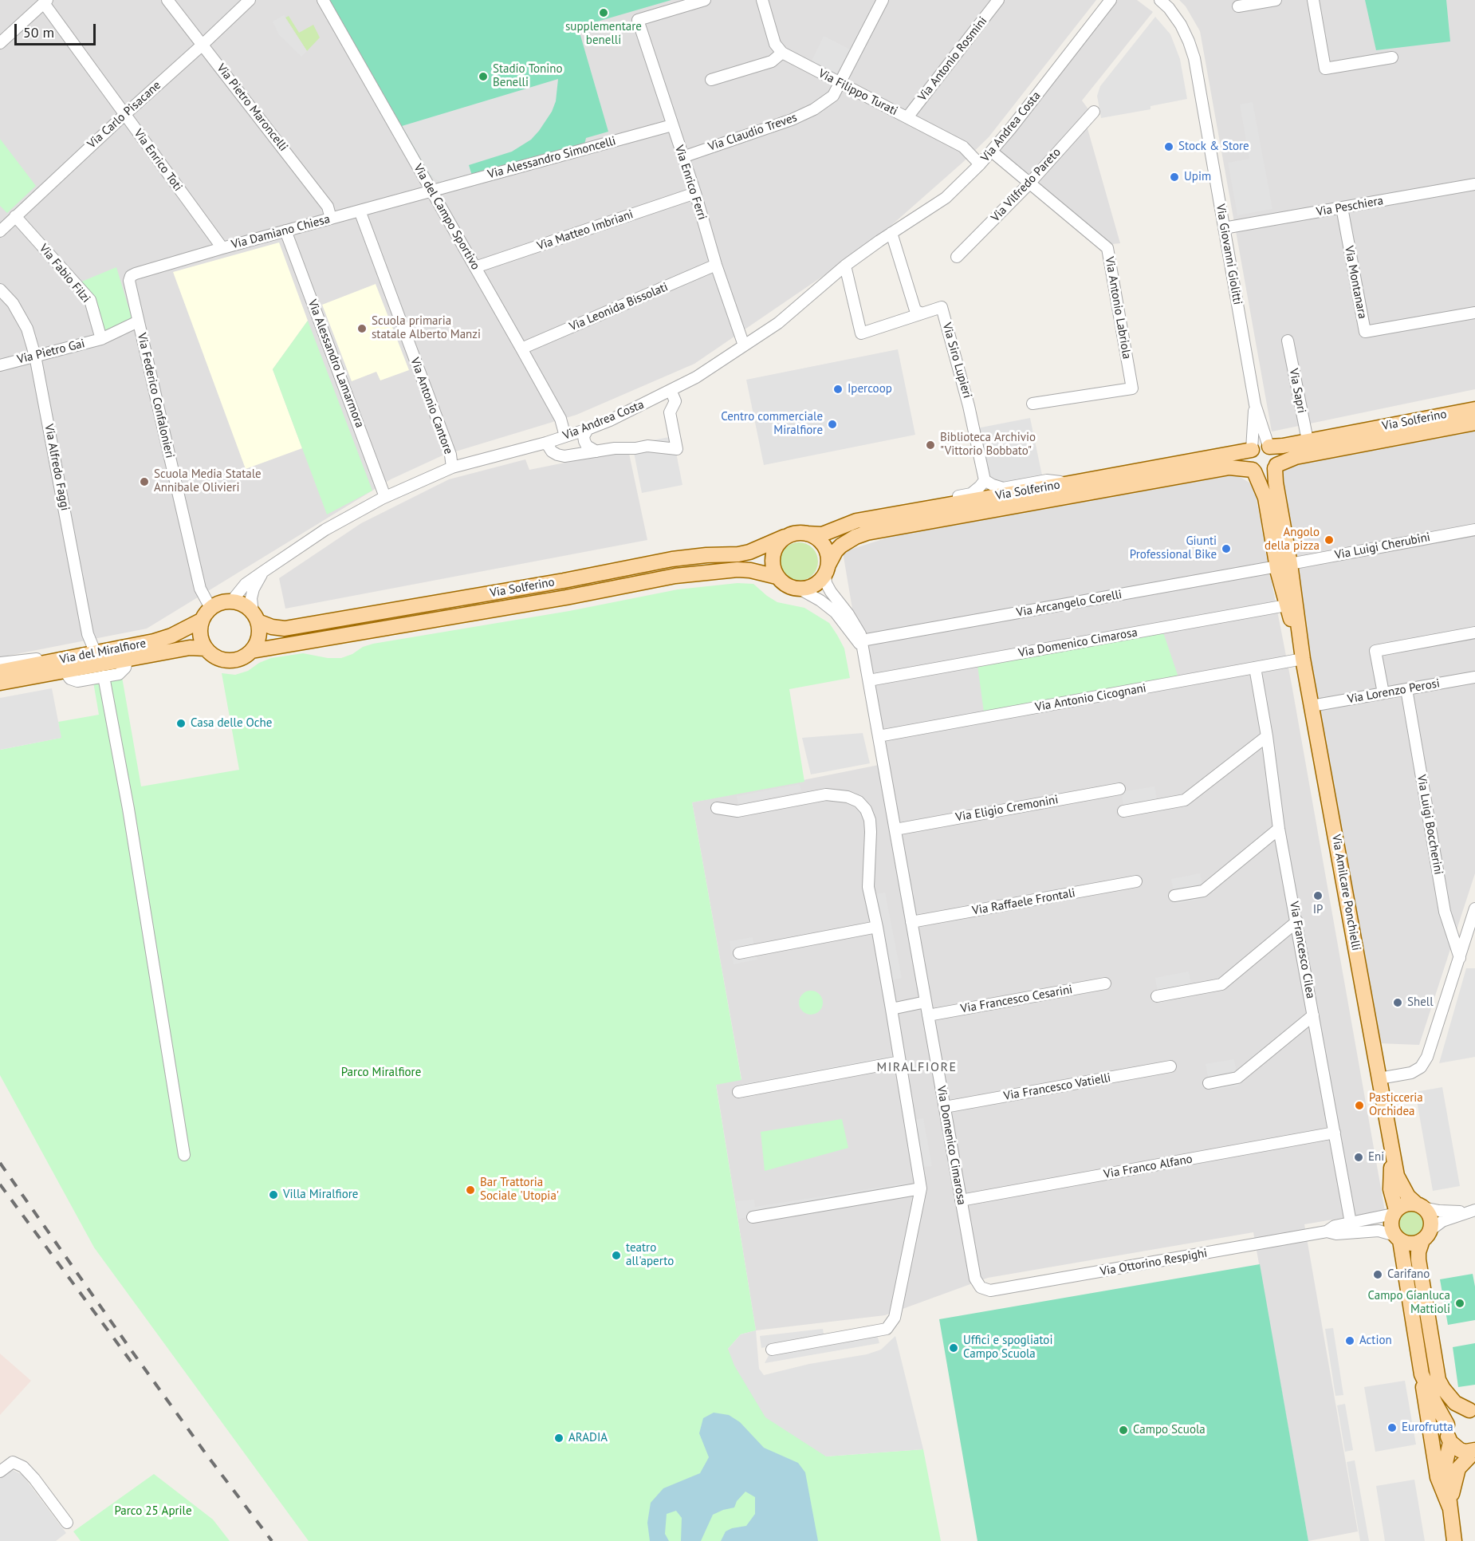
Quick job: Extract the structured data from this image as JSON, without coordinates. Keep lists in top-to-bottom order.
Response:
{
  "streets": {
    "main road": ["Via Solferino", "Via del Miralfiore", "Via Amilcare Ponchielli"],
    "street": [
      "Via Antonio Rosmini",
      "Via Filippo Turati",
      "Via Pietro Maroncelli",
      "Via Carlo Pisacane",
      "Via Andrea Costa",
      "Via Claudio Treves",
      "Via Alessandro Simoncelli",
      "Via Enrico Toti",
      "Via Enrico Ferri",
      "Via Vilfredo Pareto",
      "Via Peschiera",
      "Via del Campo Sportivo",
      "Via Matteo Imbriani",
      "Via Damiano Chiesa",
      "Via Giovanni Giolitti",
      "Via Fabio Filzi",
      "Via Montanara",
      "Via Leonida Bissolati",
      "Via Antonio Labriola",
      "Via Pietro Gai",
      "Via Siro Lupieri",
      "Via Alessandro Lamarmora",
      "Via Sapri",
      "Via Federico Confalonieri",
      "Via Antonio Cantore",
      "Via Alfredo Faggi",
      "Via Luigi Cherubini",
      "Via Arcangelo Corelli",
      "Via Domenico Cimarosa",
      "Via Lorenzo Perosi",
      "Via Antonio Cicognani",
      "Via Eligio Cremonini",
      "Via Luigi Boccherini",
      "Via Raffaele Frontali",
      "Via Francesco Cilea",
      "Via Francesco Cesarini",
      "Via Francesco Vatielli",
      "Via Franco Alfano",
      "Via Ottorino Respighi"
    ]
  },
  "crossings": [
    ["Via Antonio Rosmini", "Via Filippo Turati"],
    ["Via Filippo Turati", "Via Andrea Costa"],
    ["Via Filippo Turati", "Via Claudio Treves"],
    ["Via Pietro Maroncelli", "Via Carlo Pisacane"],
    ["Via Pietro Maroncelli", "Via Damiano Chiesa"],
    ["Via Carlo Pisacane", "Via Enrico Toti"],
    ["Via Carlo Pisacane", "Via Fabio Filzi"],
    ["Via Andrea Costa", "Via Enrico Ferri"],
    ["Via Andrea Costa", "Via del Campo Sportivo"],
    ["Via Andrea Costa", "Via Antonio Labriola"],
    ["Via Andrea Costa", "Via Siro Lupieri"],
    ["Via Andrea Costa", "Via Alessandro Lamarmora"],
    ["Via Andrea Costa", "Via Federico Confalonieri"],
    ["Via Andrea Costa", "Via Antonio Cantore"],
    ["Via Andrea Costa", "Via Solferino"],
    ["Via Andrea Costa", "Via del Miralfiore"],
    ["Via Claudio Treves", "Via Enrico Ferri"],
    ["Via Alessandro Simoncelli", "Via Enrico Ferri"],
    ["Via Alessandro Simoncelli", "Via del Campo Sportivo"],
    ["Via Alessandro Simoncelli", "Via Damiano Chiesa"],
    ["Via Enrico Toti", "Via Damiano Chiesa"],
    ["Via Enrico Ferri", "Via Matteo Imbriani"],
    ["Via Enrico Ferri", "Via Leonida Bissolati"],
    ["Via Vilfredo Pareto", "Via Antonio Labriola"],
    ["Via Peschiera", "Via Giovanni Giolitti"],
    ["Via Peschiera", "Via Montanara"],
    ["Via del Campo Sportivo", "Via Matteo Imbriani"],
    ["Via del Campo Sportivo", "Via Damiano Chiesa"],
    ["Via del Campo Sportivo", "Via Leonida Bissolati"],
    ["Via Damiano Chiesa", "Via Alessandro Lamarmora"],
    ["Via Damiano Chiesa", "Via Federico Confalonieri"],
    ["Via Damiano Chiesa", "Via Antonio Cantore"],
    ["Via Giovanni Giolitti", "Via Solferino"],
    ["Via Giovanni Giolitti", "Via Amilcare Ponchielli"],
    ["Via Fabio Filzi", "Via Pietro Gai"],
    ["Via Pietro Gai", "Via Federico Confalonieri"],
    ["Via Pietro Gai", "Via Alfredo Faggi"],
    ["Via Sapri", "Via Solferino"],
    ["Via Federico Confalonieri", "Via Solferino"],
    ["Via Federico Confalonieri", "Via del Miralfiore"],
    ["Via Solferino", "Via Domenico Cimarosa"],
    ["Via Solferino", "Via del Miralfiore"],
    ["Via Solferino", "Via Amilcare Ponchielli"],
    ["Via Alfredo Faggi", "Via del Miralfiore"],
    ["Via Luigi Cherubini", "Via Arcangelo Corelli"],
    ["Via Luigi Cherubini", "Via Amilcare Ponchielli"],
    ["Via Arcangelo Corelli", "Via Domenico Cimarosa"],
    ["Via Arcangelo Corelli", "Via Amilcare Ponchielli"],
    ["Via Domenico Cimarosa", "Via Antonio Cicognani"],
    ["Via Domenico Cimarosa", "Via Eligio Cremonini"],
    ["Via Domenico Cimarosa", "Via Amilcare Ponchielli"],
    ["Via Domenico Cimarosa", "Via Raffaele Frontali"],
    ["Via Domenico Cimarosa", "Via Francesco Cesarini"],
    ["Via Domenico Cimarosa", "Via Francesco Vatielli"],
    ["Via Domenico Cimarosa", "Via Franco Alfano"],
    ["Via Domenico Cimarosa", "Via Ottorino Respighi"],
    ["Via Lorenzo Perosi", "Via Luigi Boccherini"],
    ["Via Lorenzo Perosi", "Via Amilcare Ponchielli"],
    ["Via Antonio Cicognani", "Via Amilcare Ponchielli"],
    ["Via Antonio Cicognani", "Via Francesco Cilea"],
    ["Via Amilcare Ponchielli", "Via Ottorino Respighi"],
    ["Via Francesco Cilea", "Via Franco Alfano"],
    ["Via Francesco Cilea", "Via Ottorino Respighi"]
  ],
  "districts": ["MIRALFIORE"],
  "parks": ["Parco Miralfiore", "Parco 25 Aprile"],
  "places": [
    "supplementare benelli",
    "Stadio Tonino Benelli",
    "Stock & Store",
    "Upim",
    "Scuola primaria statale Alberto Manzi",
    "Ipercoop",
    "Centro commerciale Miralfiore",
    "Biblioteca Archivio \"Vittorio Bobbato\"",
    "Scuola Media Statale Annibale Olivieri",
    "Angolo della pizza",
    "Giunti Professional Bike",
    "Casa delle Oche",
    "IP",
    "Shell",
    "Pasticceria Orchidea",
    "Eni",
    "Bar Trattoria Sociale 'Utopia'",
    "Villa Miralfiore",
    "teatro all'aperto",
    "Carifano",
    "Campo Gianluca Mattioli",
    "Action",
    "Uffici e spogliatoi Campo Scuola",
    "Eurofrutta",
    "Campo Scuola",
    "ARADIA"
  ],
  "scale_bar": "50 m"
}
